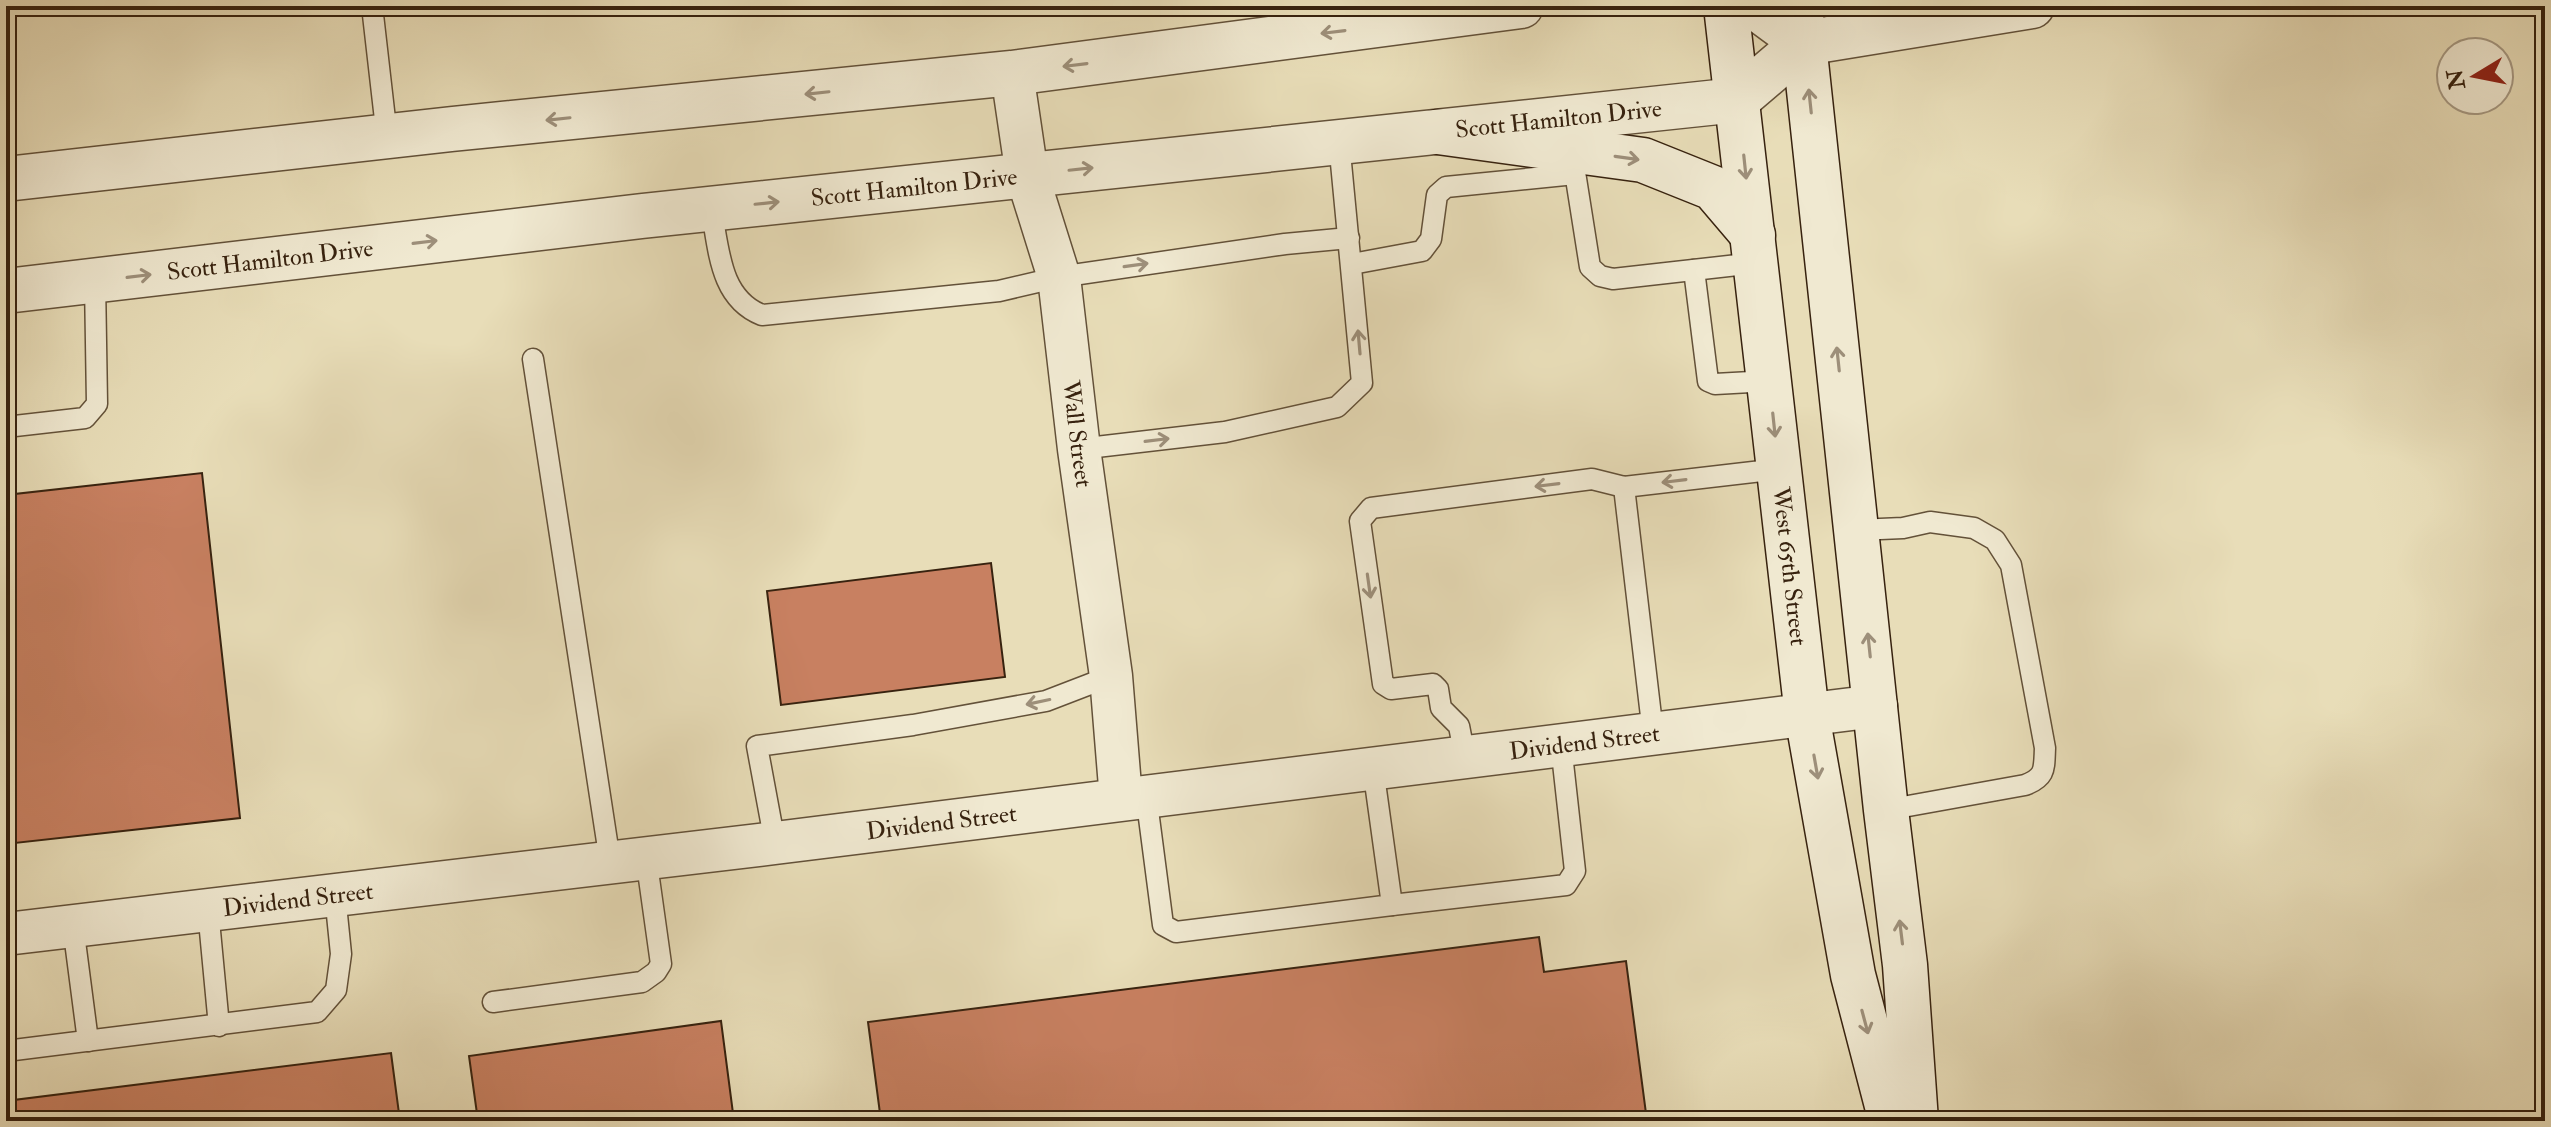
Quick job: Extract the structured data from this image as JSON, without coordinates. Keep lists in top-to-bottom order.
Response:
{
  "streets": {
    "street": [
      "Scott Hamilton Drive",
      "Wall Street",
      "West 65th Street",
      "Dividend Street"
    ]
  },
  "crossings": [
    ["Scott Hamilton Drive", "Wall Street"],
    ["Scott Hamilton Drive", "West 65th Street"],
    ["Wall Street", "Dividend Street"],
    ["West 65th Street", "Dividend Street"]
  ],
  "north": "left"
}
